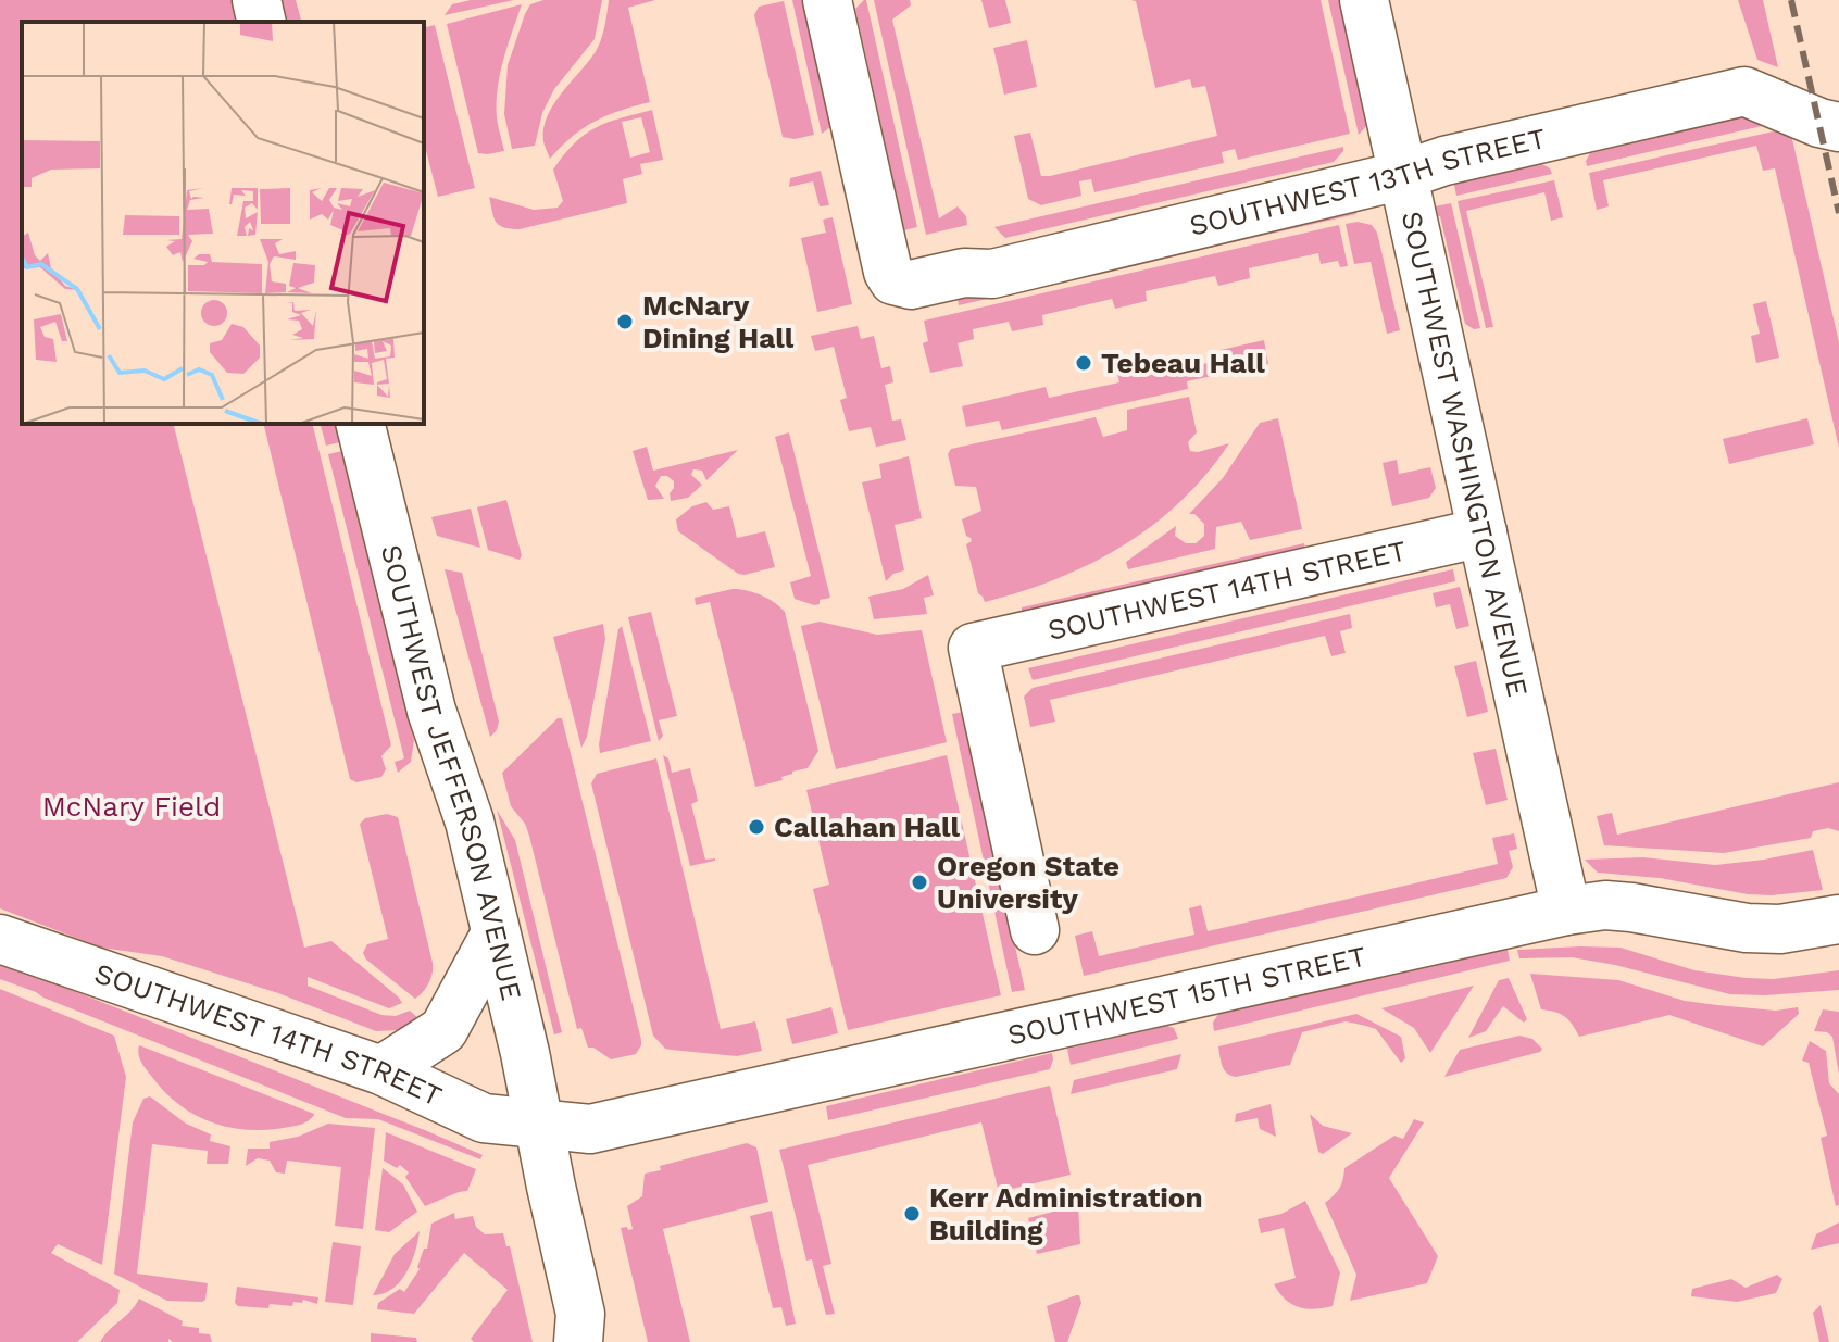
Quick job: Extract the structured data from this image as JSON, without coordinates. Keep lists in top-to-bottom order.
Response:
{
  "streets": {
    "street": [
      "SOUTHWEST 13TH STREET",
      "SOUTHWEST WASHINGTON AVENUE",
      "SOUTHWEST 14TH STREET",
      "SOUTHWEST JEFFERSON AVENUE",
      "SOUTHWEST 15TH STREET"
    ]
  },
  "crossings": [
    ["SOUTHWEST 13TH STREET", "SOUTHWEST WASHINGTON AVENUE"],
    ["SOUTHWEST WASHINGTON AVENUE", "SOUTHWEST 14TH STREET"],
    ["SOUTHWEST WASHINGTON AVENUE", "SOUTHWEST 15TH STREET"],
    ["SOUTHWEST 14TH STREET", "SOUTHWEST JEFFERSON AVENUE"],
    ["SOUTHWEST 14TH STREET", "SOUTHWEST 15TH STREET"],
    ["SOUTHWEST JEFFERSON AVENUE", "SOUTHWEST 15TH STREET"]
  ],
  "parks": ["McNary Field"],
  "places": [
    "McNary Dining Hall",
    "Tebeau Hall",
    "Callahan Hall",
    "Oregon State University",
    "Kerr Administration Building"
  ]
}
